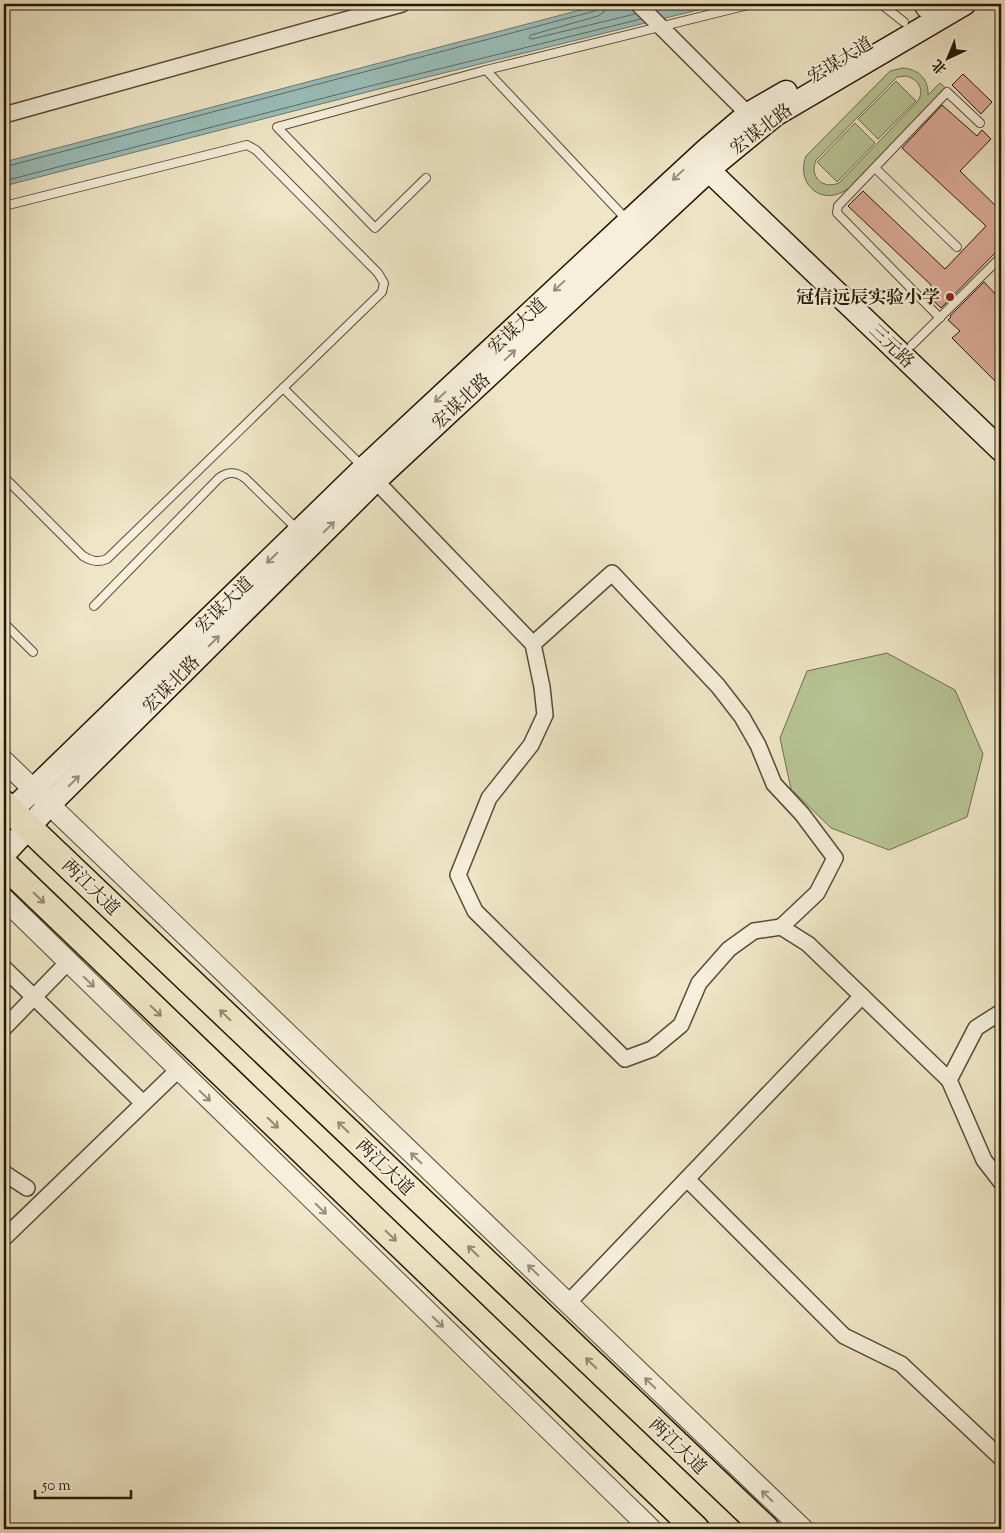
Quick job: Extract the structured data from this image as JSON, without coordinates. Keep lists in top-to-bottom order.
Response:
{
  "streets": {
    "highway": ["两江大道"],
    "main road": ["宏谋大道", "宏谋北路", "三元路"]
  },
  "crossings": [
    ["宏谋大道", "宏谋北路"],
    ["宏谋大道", "三元路"],
    ["宏谋大道", "两江大道"],
    ["宏谋北路", "三元路"],
    ["宏谋北路", "两江大道"]
  ],
  "one_way": ["宏谋大道", "宏谋北路"],
  "places": ["冠信远辰实验小学"],
  "scale_bar": "50 m",
  "north": "bottom left"
}
